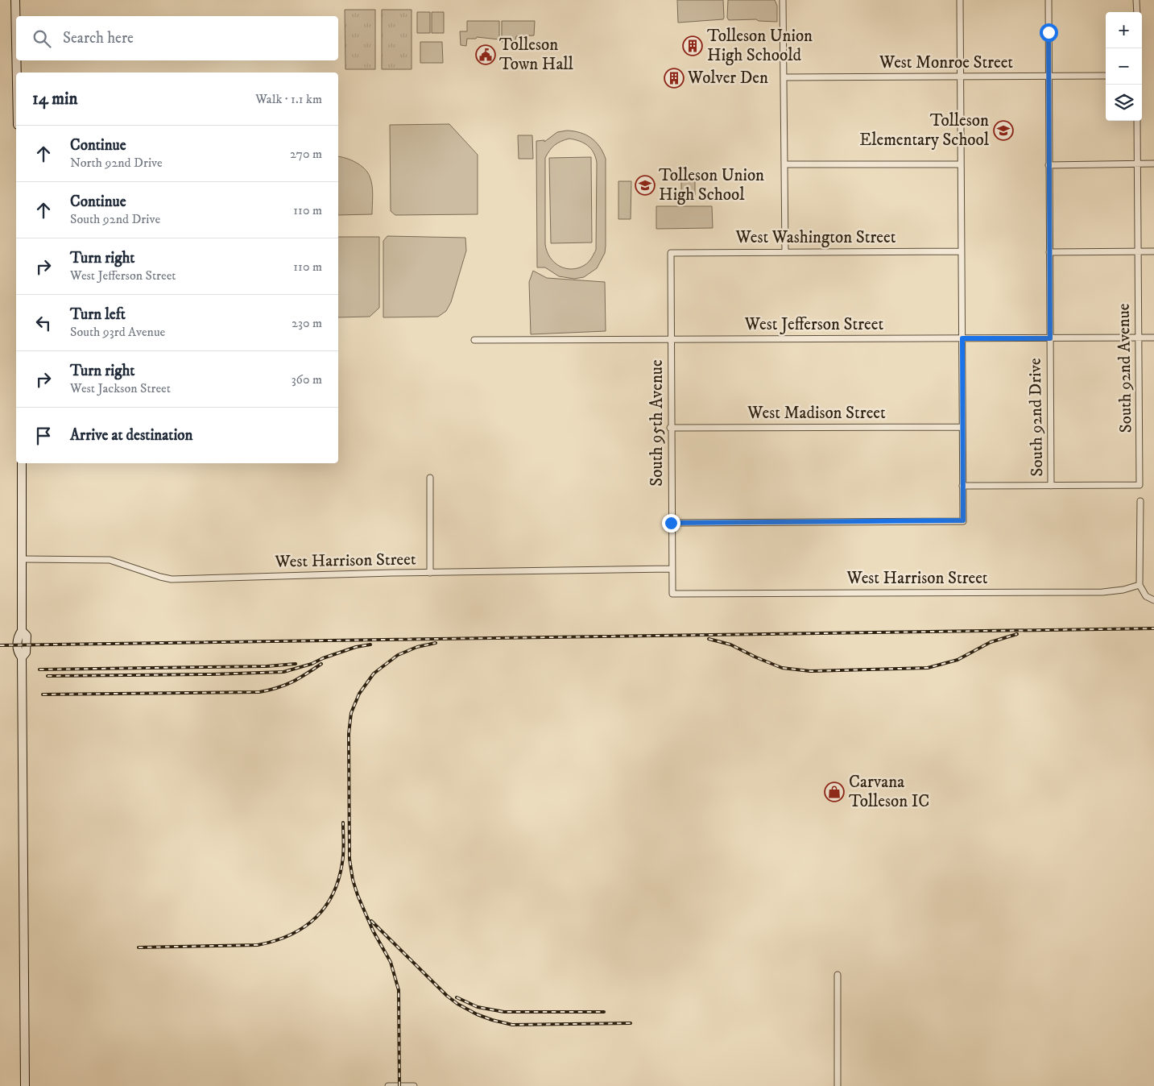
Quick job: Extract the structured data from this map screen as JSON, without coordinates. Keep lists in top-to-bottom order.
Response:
{
  "streets": {
    "street": [
      "West Monroe Street",
      "West Washington Street",
      "West Jefferson Street",
      "South 92nd Avenue",
      "West Madison Street",
      "South 92nd Drive",
      "South 95th Avenue",
      "West Harrison Street"
    ]
  },
  "crossings": [
    ["West Monroe Street", "South 92nd Drive"],
    ["West Washington Street", "South 95th Avenue"],
    ["West Jefferson Street", "South 92nd Avenue"],
    ["West Jefferson Street", "South 92nd Drive"],
    ["West Jefferson Street", "South 95th Avenue"],
    ["South 92nd Avenue", "South 92nd Drive"],
    ["West Madison Street", "South 95th Avenue"],
    ["South 95th Avenue", "West Harrison Street"]
  ],
  "places": {
    "building": ["Tolleson Union High Schoold", "Wolver Den"],
    "public building": ["Tolleson Town Hall"],
    "school or university": ["Tolleson Elementary School", "Tolleson Union High School"],
    "shop": ["Carvana Tolleson IC"]
  },
  "page": {
    "map_buttons": ["+", "−"],
    "search": "Search here",
    "heading": ["14 min", "Walk · 1.1 km"],
    "list": [
      ["Continue", "North 92nd Drive", "270 m"],
      ["Continue", "South 92nd Drive", "110 m"],
      ["Turn right", "West Jefferson Street", "110 m"],
      ["Turn left", "South 93rd Avenue", "230 m"],
      ["Turn right", "West Jackson Street", "360 m"],
      "Arrive at destination"
    ]
  }
}
